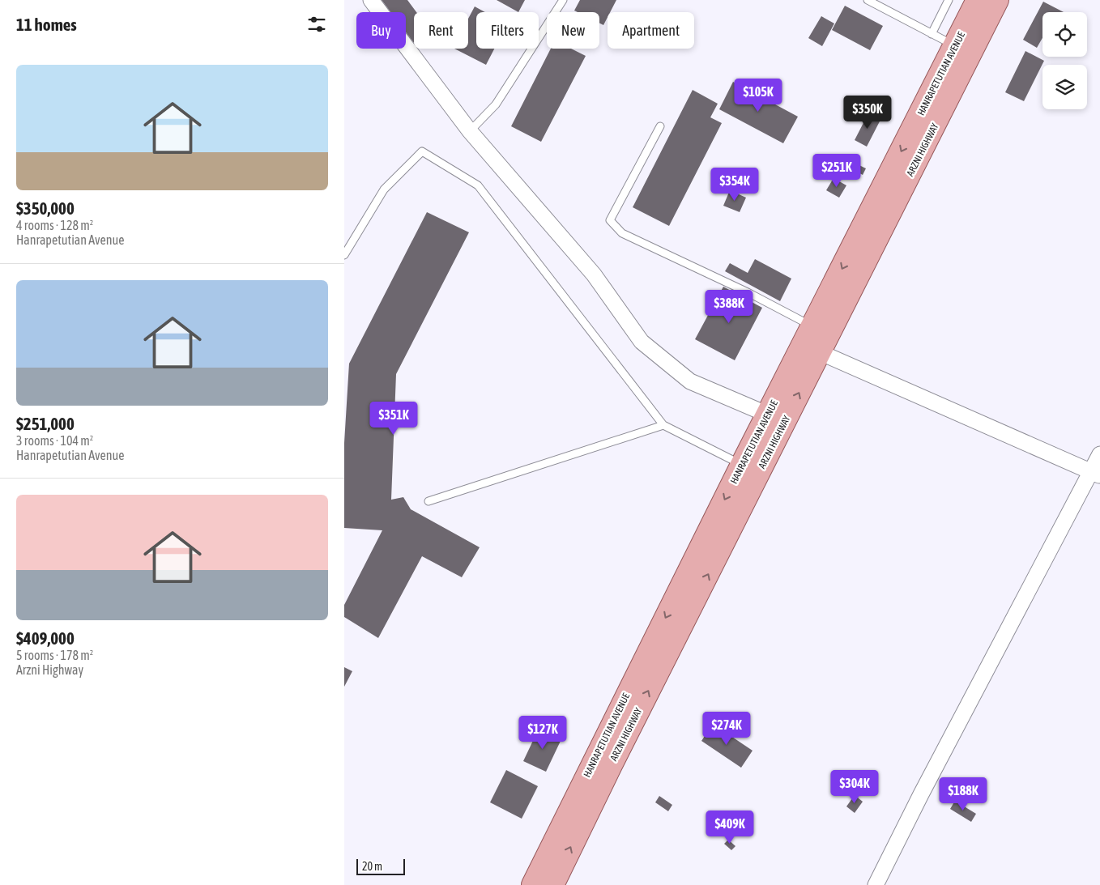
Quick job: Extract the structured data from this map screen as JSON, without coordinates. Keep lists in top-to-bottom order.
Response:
{
  "streets": {
    "main road": ["HANRAPETUTIAN AVENUE", "ARZNI HIGHWAY"]
  },
  "one_way": ["HANRAPETUTIAN AVENUE", "ARZNI HIGHWAY"],
  "scale_bar": "20 m",
  "page": {
    "heading": "11 homes",
    "chip": [
      "Buy",
      "Rent",
      "Filters",
      "New",
      "Apartment"
    ],
    "list": [
      {
        "name": "$350,000",
        "note": "4 rooms · 128 m² · Hanrapetutian Avenue"
      },
      {
        "name": "$251,000",
        "note": "3 rooms · 104 m² · Hanrapetutian Avenue"
      },
      {
        "name": "$409,000",
        "note": "5 rooms · 178 m² · Arzni Highway"
      }
    ],
    "price": [
      "$105K",
      "$350K",
      "$251K",
      "$354K",
      "$388K",
      "$351K",
      "$274K",
      "$127K",
      "$304K",
      "$188K",
      "$409K"
    ],
    "scale": "20 m"
  }
}
